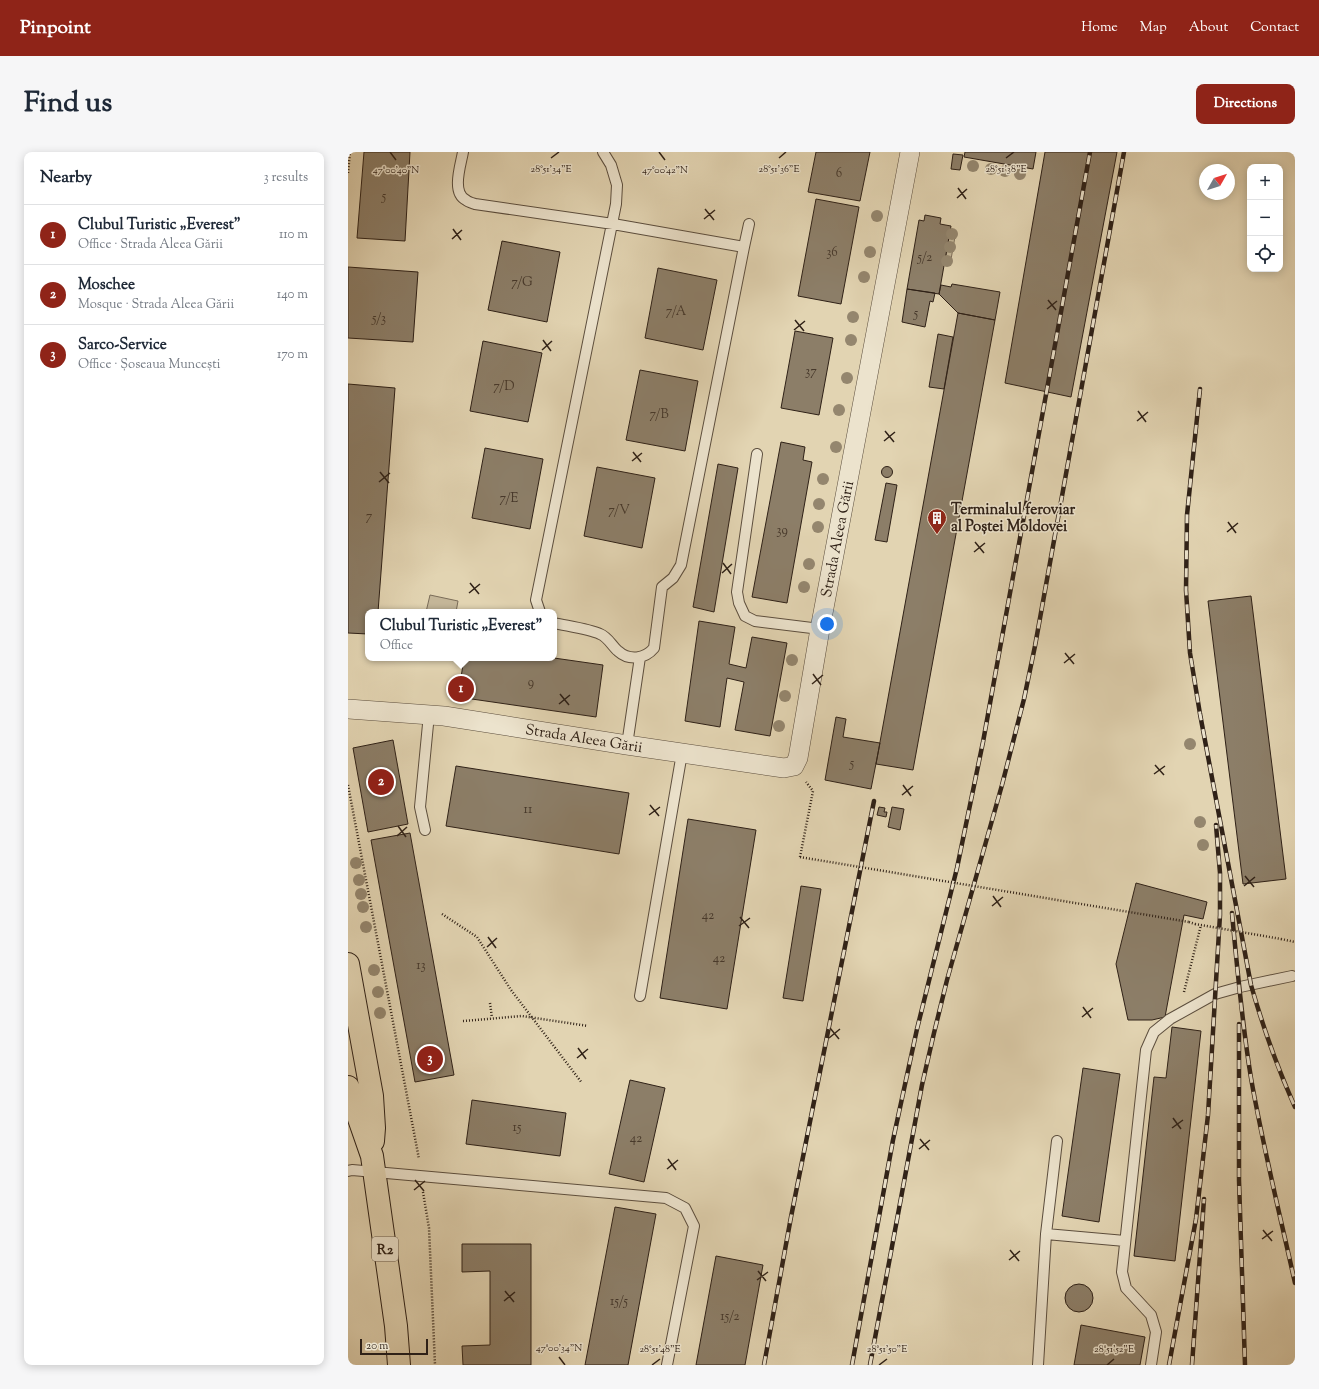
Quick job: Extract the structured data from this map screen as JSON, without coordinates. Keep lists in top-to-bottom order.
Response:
{
  "streets": {
    "main road": ["R2"],
    "street": ["Strada Aleea Gării"]
  },
  "places": {
    "building": ["Terminalul feroviar al Poștei Moldovei"]
  },
  "house_numbers": [
    "6",
    "5",
    "36",
    "5/2",
    "7/G",
    "7/A",
    "5",
    "5/3",
    "37",
    "7/D",
    "7/B",
    "7/E",
    "7/V",
    "7",
    "39",
    "9",
    "5",
    "11",
    "42",
    "42",
    "13",
    "15",
    "42",
    "15/5",
    "15/2"
  ],
  "scale_bar": "20 m",
  "north": "top right",
  "page": {
    "header": "Pinpoint",
    "nav": [
      "Home",
      "Map",
      "About",
      "Contact"
    ],
    "title": "Find us",
    "buttons": "Directions",
    "heading": ["Nearby", "3 results"],
    "map_buttons": ["+", "−"],
    "list": [
      {
        "mark": "1",
        "name": "Clubul Turistic „Everest”",
        "note": "Office · Strada Aleea Gării",
        "value": "110 m"
      },
      {
        "mark": "2",
        "name": "Moschee",
        "note": "Mosque · Strada Aleea Gării",
        "value": "140 m"
      },
      {
        "mark": "3",
        "name": "Sarco-Service",
        "note": "Office · Șoseaua Muncești",
        "value": "170 m"
      }
    ],
    "popup": ["Clubul Turistic „Everest”", "Office"],
    "pins": ["1", "2", "3"],
    "scale": "20 m"
  },
  "coordinates": [
    "28°51'34\"E",
    "28°51'36\"E",
    "28°51'38\"E",
    "47°00'40\"N",
    "47°00'42\"N",
    "47°00'34\"N",
    "28°51'48\"E",
    "28°51'50\"E",
    "28°51'52\"E"
  ]
}
